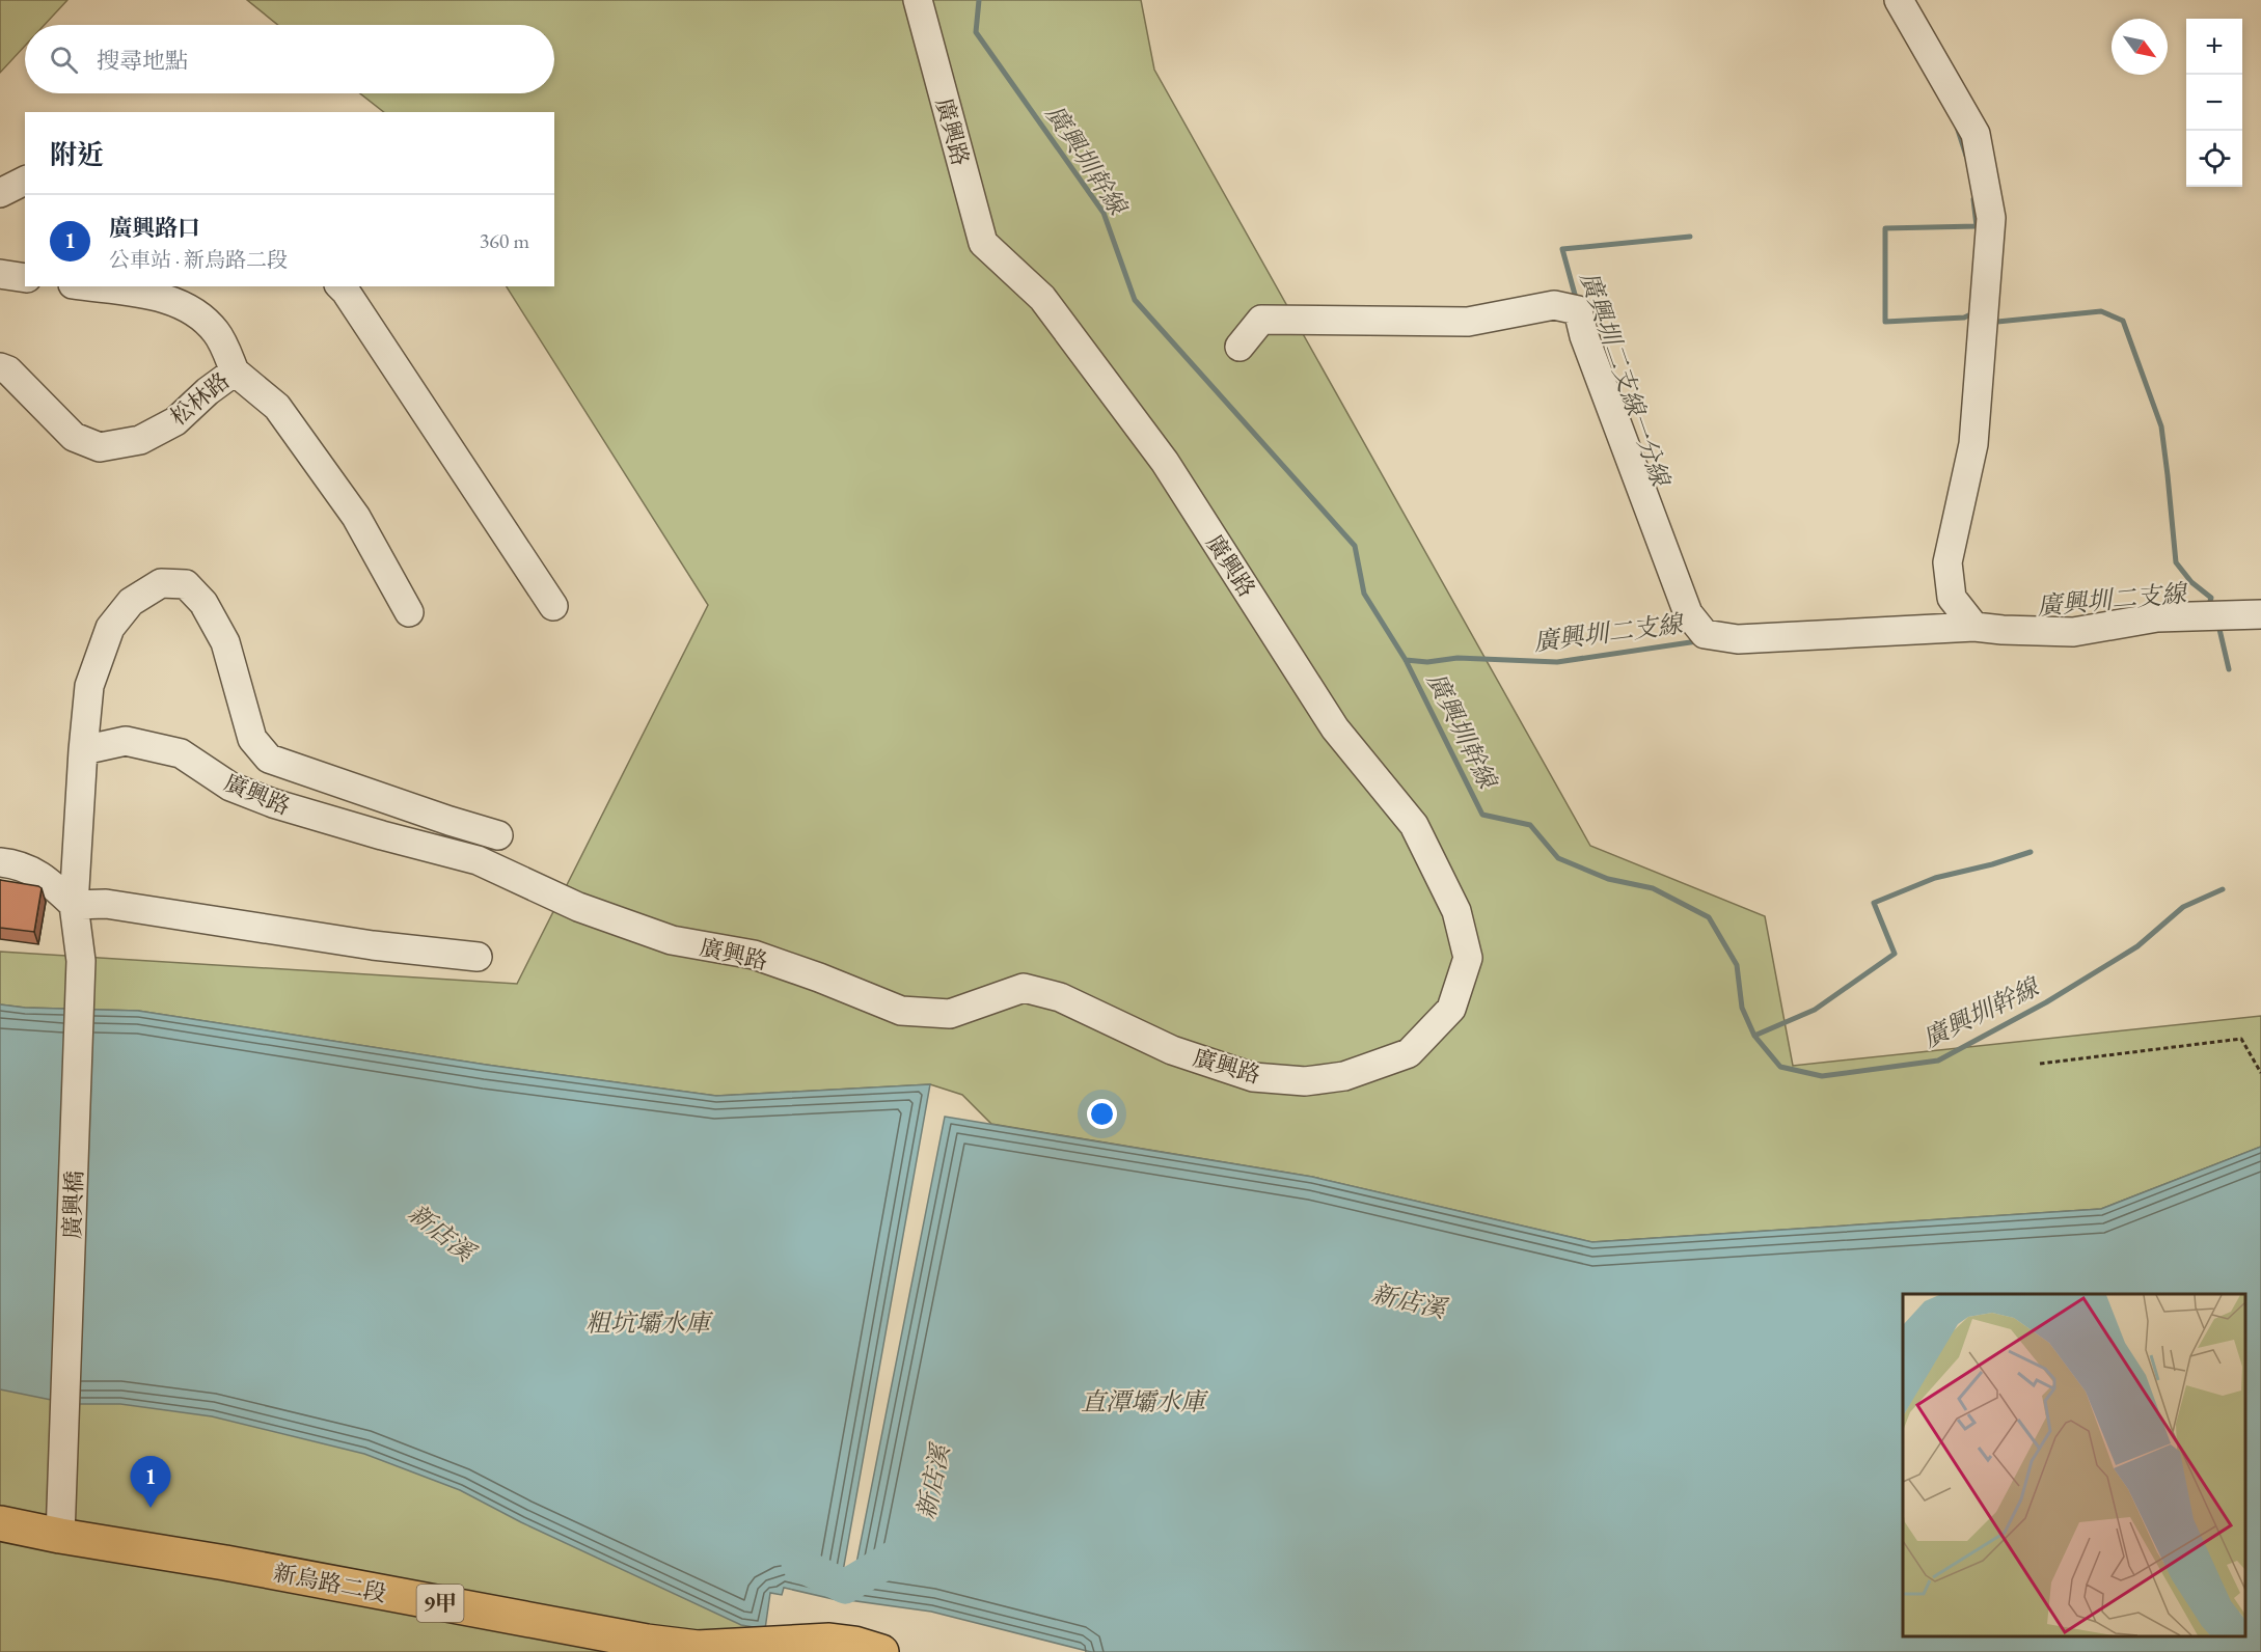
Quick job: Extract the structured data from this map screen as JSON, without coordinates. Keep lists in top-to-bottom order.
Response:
{
  "streets": {
    "main road": ["新烏路二段", "9甲"],
    "street": ["廣興路", "松林路", "廣興橋"]
  },
  "crossings": [
    ["廣興橋", "新烏路二段"]
  ],
  "water": [
    "廣興圳幹線",
    "廣興圳二支線一分線",
    "廣興圳二支線",
    "新店溪",
    "粗坑壩水庫",
    "直潭壩水庫"
  ],
  "north": "bottom right",
  "page": {
    "map_buttons": ["+", "−"],
    "search": "搜尋地點",
    "heading": "附近",
    "list": [
      {
        "mark": "1",
        "name": "廣興路口",
        "note": "公車站 · 新烏路二段",
        "value": "360 m"
      }
    ],
    "pins": "1"
  }
}
